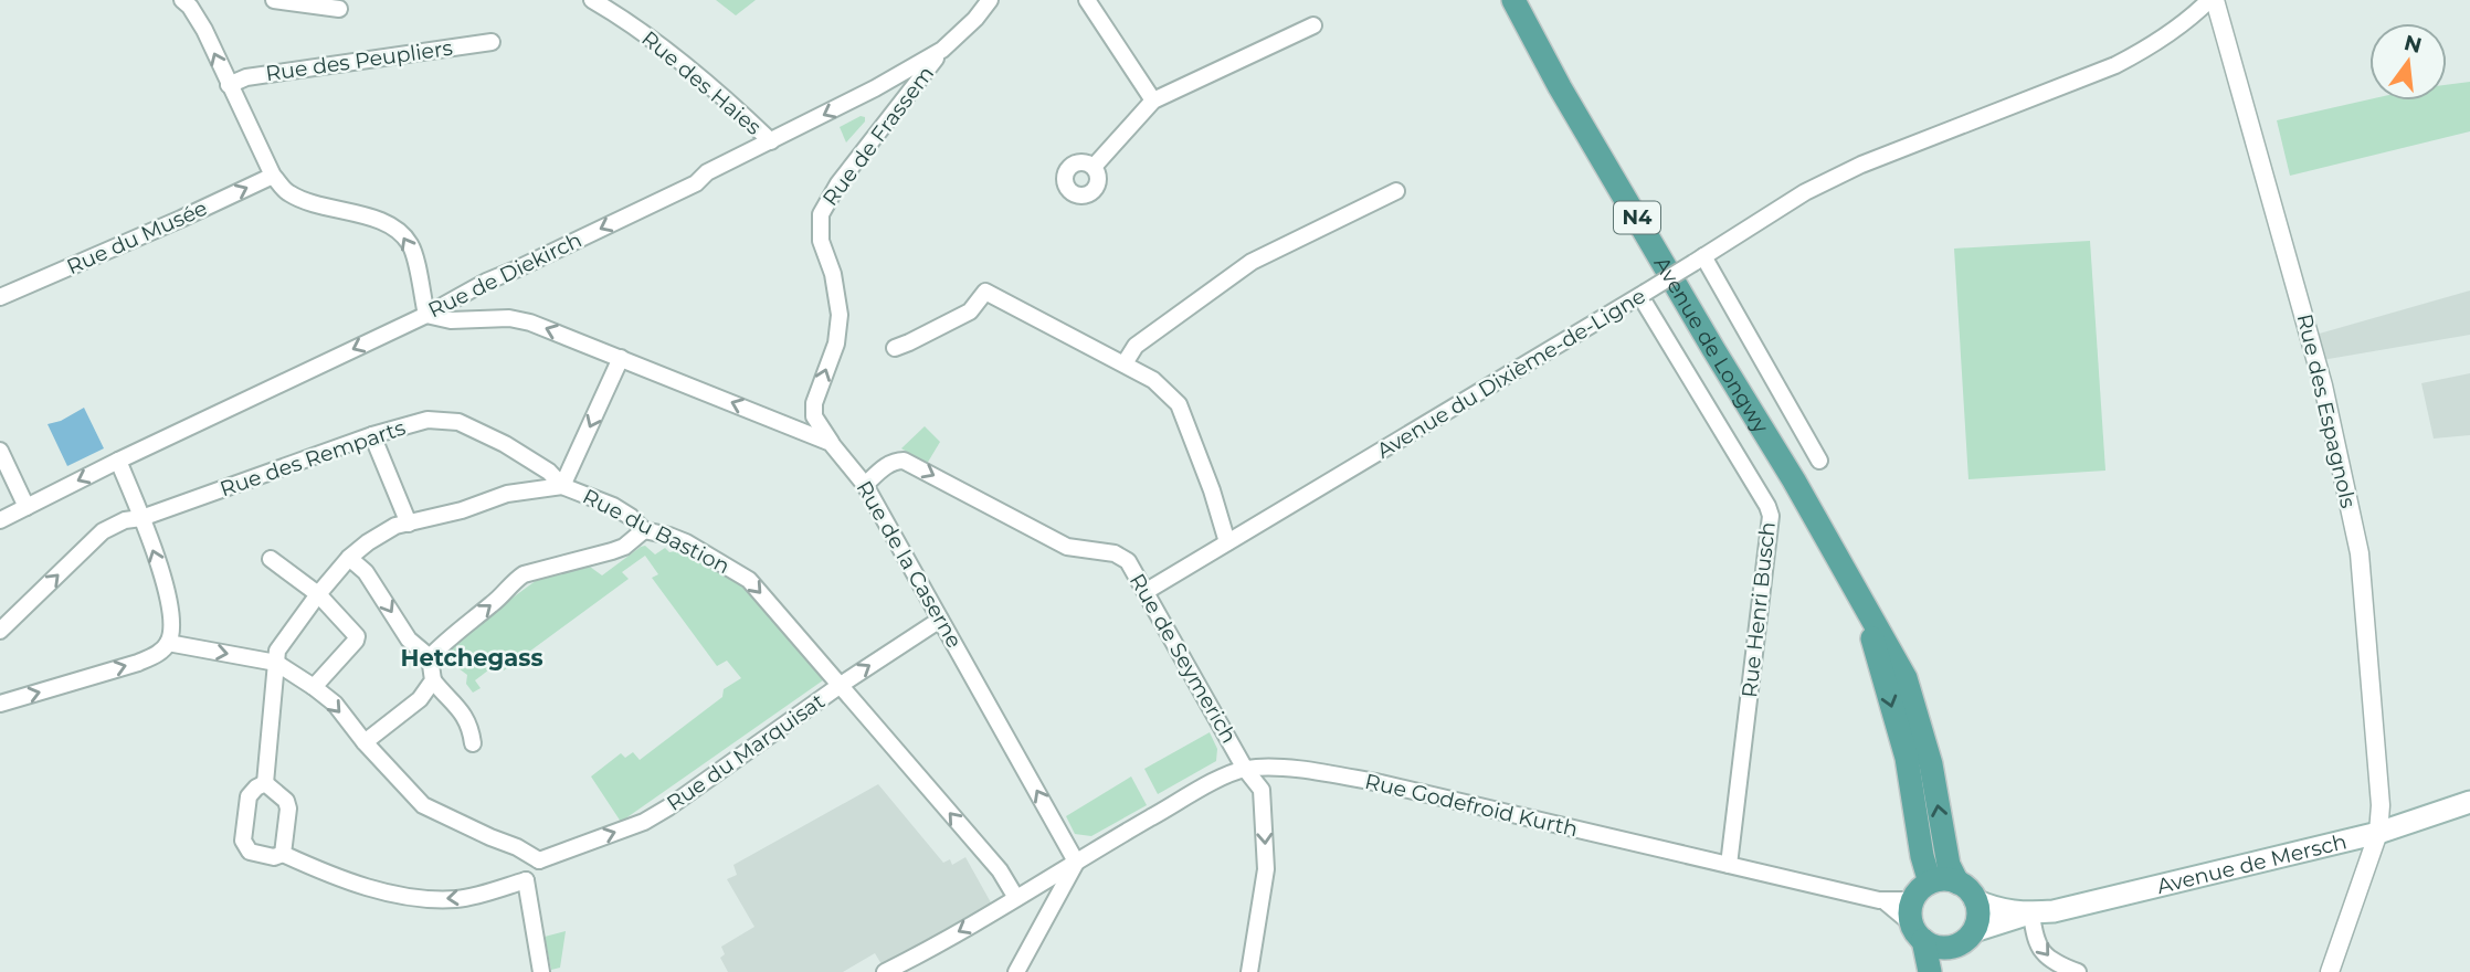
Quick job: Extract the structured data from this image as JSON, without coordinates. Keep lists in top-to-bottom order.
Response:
{
  "streets": {
    "main road": ["N4", "Avenue de Longwy", "Avenue de Mersch"],
    "street": [
      "Rue des Peupliers",
      "Rue des Haies",
      "Rue de Frassem",
      "Rue du Musée",
      "Rue de Diekirch",
      "Avenue du Dixième-de-Ligne",
      "Rue des Espagnols",
      "Rue des Remparts",
      "Rue du Bastion",
      "Rue de la Caserne",
      "Rue Henri Busch",
      "Rue de Seymerich",
      "Rue du Marquisat",
      "Rue Godefroid Kurth"
    ]
  },
  "crossings": [
    ["Rue des Haies", "Rue de Diekirch"],
    ["Rue de Frassem", "Rue de Diekirch"],
    ["Rue de Frassem", "Rue de la Caserne"],
    ["N4", "Avenue de Longwy"],
    ["N4", "Rue Godefroid Kurth"],
    ["N4", "Avenue de Mersch"],
    ["Rue de Diekirch", "Rue de la Caserne"],
    ["Avenue de Longwy", "Rue Godefroid Kurth"],
    ["Avenue de Longwy", "Avenue de Mersch"],
    ["Avenue du Dixième-de-Ligne", "Rue des Espagnols"],
    ["Avenue du Dixième-de-Ligne", "Rue Henri Busch"],
    ["Avenue du Dixième-de-Ligne", "Rue de Seymerich"],
    ["Rue des Espagnols", "Avenue de Mersch"],
    ["Rue des Remparts", "Rue du Bastion"],
    ["Rue du Bastion", "Rue du Marquisat"],
    ["Rue du Bastion", "Rue Godefroid Kurth"],
    ["Rue de la Caserne", "Rue de Seymerich"],
    ["Rue de la Caserne", "Rue du Marquisat"],
    ["Rue de la Caserne", "Rue Godefroid Kurth"],
    ["Rue Henri Busch", "Rue Godefroid Kurth"],
    ["Rue de Seymerich", "Rue Godefroid Kurth"],
    ["Rue Godefroid Kurth", "Avenue de Mersch"]
  ],
  "one_way": [
    "Rue de Frassem",
    "Rue du Musée",
    "Rue de Diekirch",
    "Rue de la Caserne",
    "Rue du Marquisat"
  ],
  "districts": ["Hetchegass"],
  "north": "top"
}
